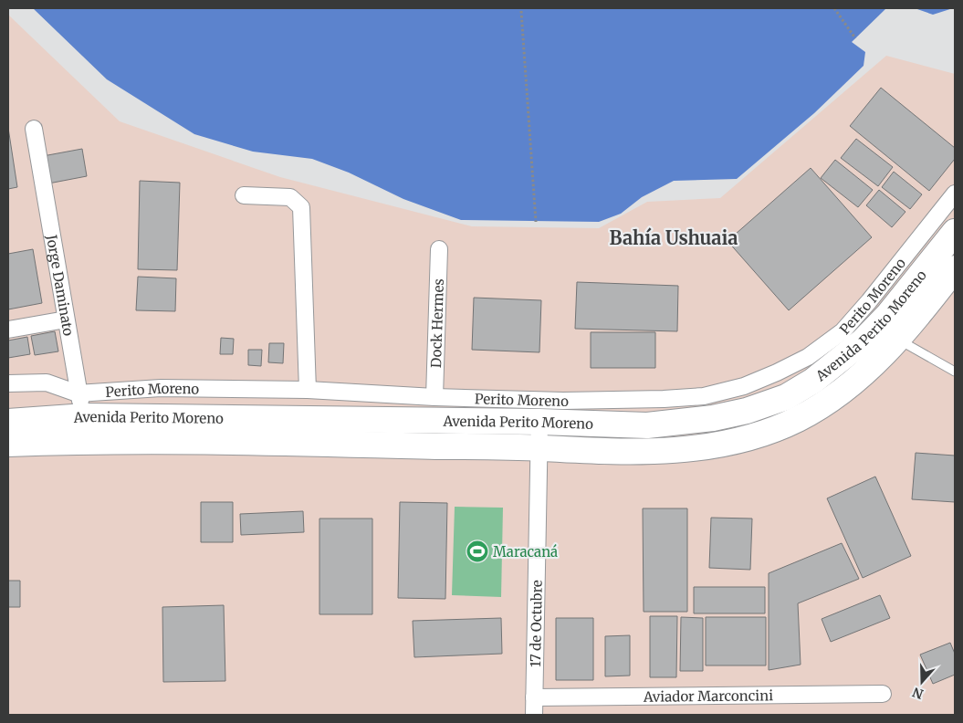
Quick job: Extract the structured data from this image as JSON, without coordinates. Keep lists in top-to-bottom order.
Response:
{
  "streets": {
    "main road": ["Avenida Perito Moreno"],
    "street": [
      "Jorge Daminato",
      "Perito Moreno",
      "Dock Hermes",
      "17 de Octubre",
      "Aviador Marconcini"
    ]
  },
  "crossings": [
    ["Jorge Daminato", "Perito Moreno"],
    ["Jorge Daminato", "Avenida Perito Moreno"],
    ["Perito Moreno", "Dock Hermes"],
    ["Avenida Perito Moreno", "17 de Octubre"],
    ["17 de Octubre", "Aviador Marconcini"]
  ],
  "districts": ["Bahía Ushuaia"],
  "places": {
    "sports": ["Maracaná"]
  },
  "north": "bottom"
}
